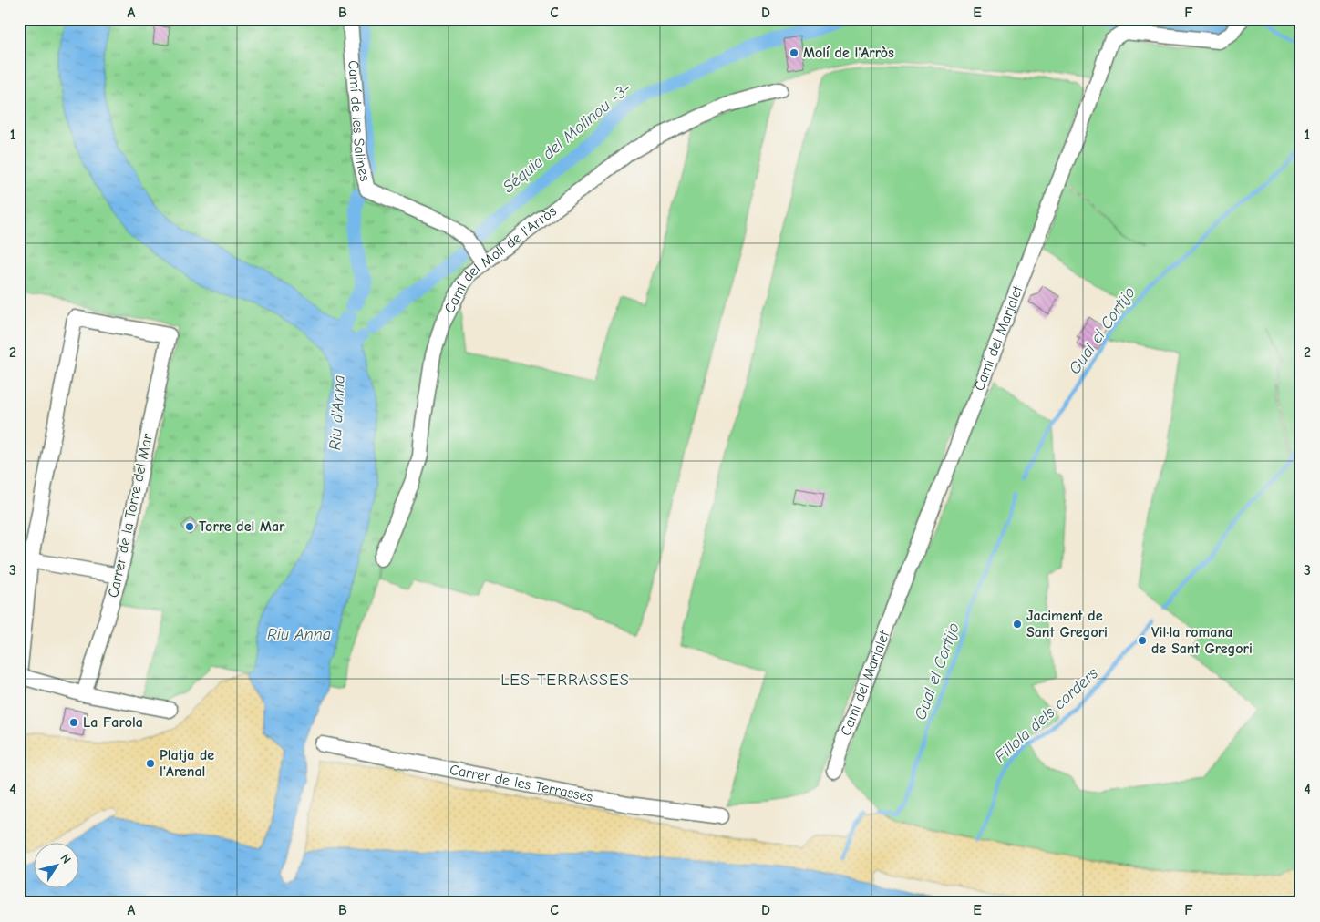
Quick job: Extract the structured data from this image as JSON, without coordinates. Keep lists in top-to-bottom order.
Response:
{
  "streets": {
    "street": [
      "Camí de les Salines",
      "Camí del Molí de l'Arròs",
      "Camí del Marjalet",
      "Carrer de la Torre del Mar",
      "Carrer de les Terrasses"
    ]
  },
  "crossings": [
    ["Camí de les Salines", "Camí del Molí de l'Arròs"]
  ],
  "districts": ["LES TERRASSES"],
  "water": [
    "Séquia del Molinou -3-",
    "Gual el Cortijo",
    "Riu d'Anna",
    "Riu Anna",
    "Fillola dels corders"
  ],
  "places": [
    "Molí de l'Arròs",
    "Torre del Mar",
    "Jaciment de Sant Gregori",
    "Vil·la romana de Sant Gregori",
    "La Farola",
    "Platja de l'Arenal"
  ],
  "north": "top right",
  "grid": {
    "columns": [
      "A",
      "B",
      "C",
      "D",
      "E",
      "F"
    ],
    "rows": [
      "1",
      "2",
      "3",
      "4"
    ]
  }
}
